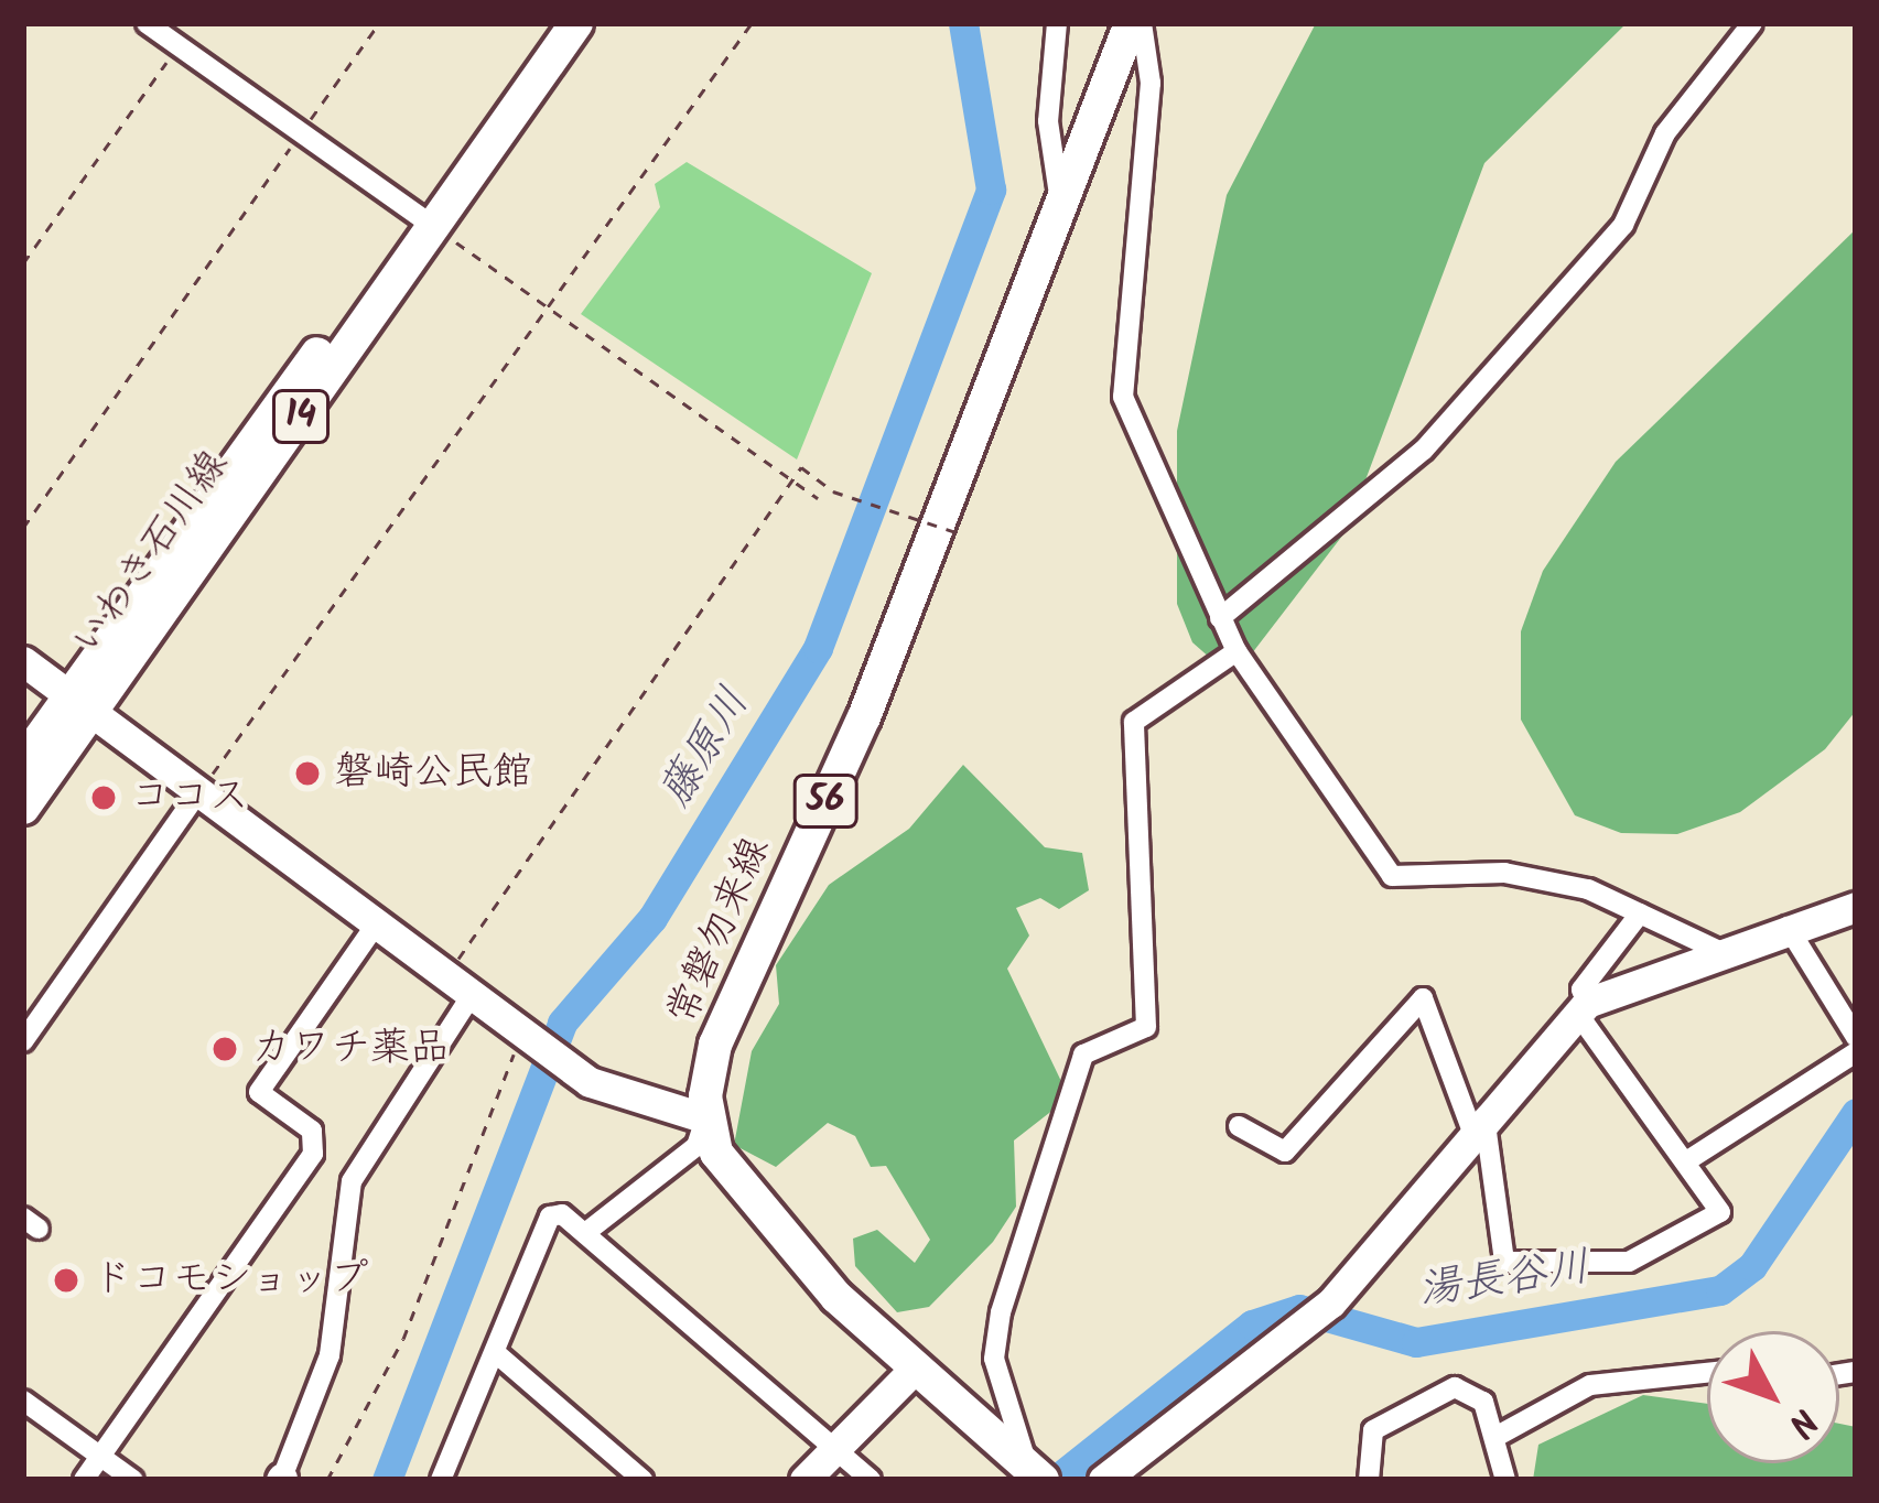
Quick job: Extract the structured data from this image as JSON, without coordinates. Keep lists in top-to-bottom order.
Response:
{
  "streets": {
    "main road": [
      "14",
      "いわき石川線",
      "56",
      "常磐勿来線"
    ]
  },
  "water": ["藤原川", "湯長谷川"],
  "places": [
    "磐崎公民館",
    "ココス",
    "カワチ薬品",
    "ドコモショップ"
  ],
  "north": "bottom right"
}
